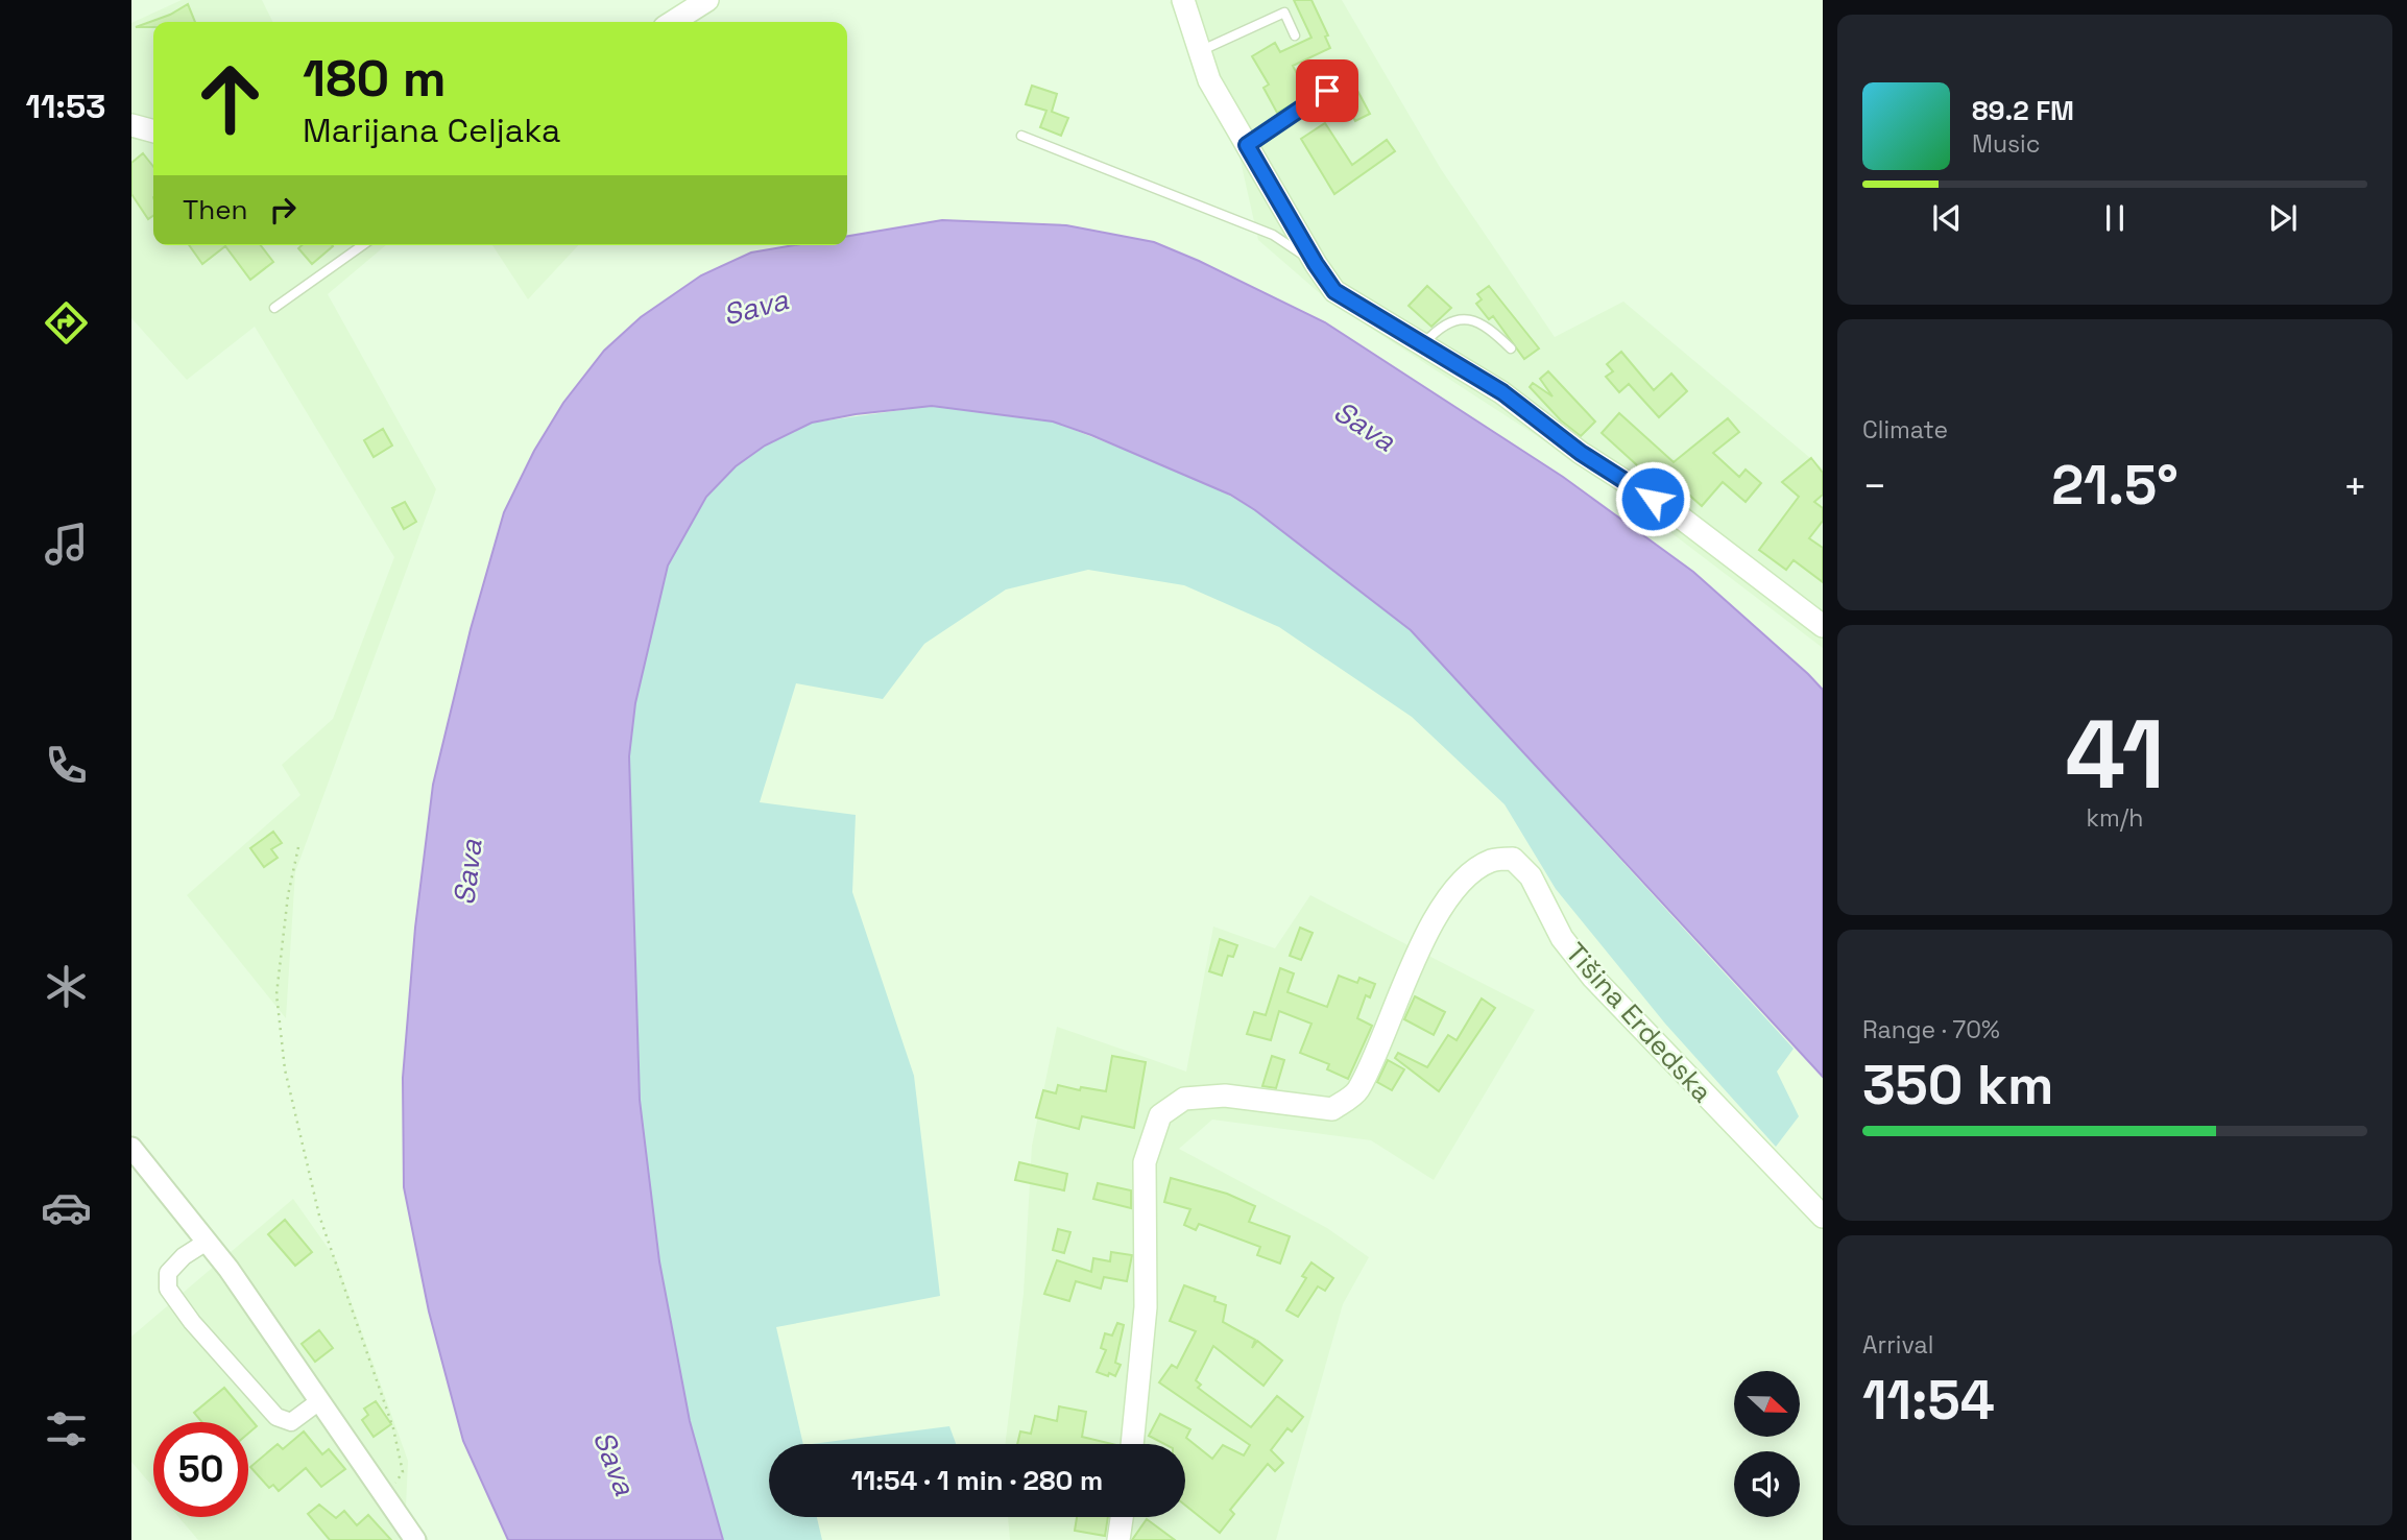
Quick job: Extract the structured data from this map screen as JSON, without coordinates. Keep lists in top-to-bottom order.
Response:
{
  "streets": {
    "main road": ["Tišina Erdedska"]
  },
  "water": ["Sava"],
  "north": "right",
  "page": {
    "tabs": "11:53",
    "turn": ["180 m", "Marijana Celjaka"],
    "song": ["89.2 FM", "Music"],
    "then": "Then",
    "tile": [
      "Climate",
      ["41", "km/h"],
      ["Range · 70%", "350 km"],
      ["Arrival", "11:54"]
    ],
    "heat": ["−", "21.5°", "+"],
    "limit": "50",
    "trip": "11:54 · 1 min · 280 m"
  }
}
